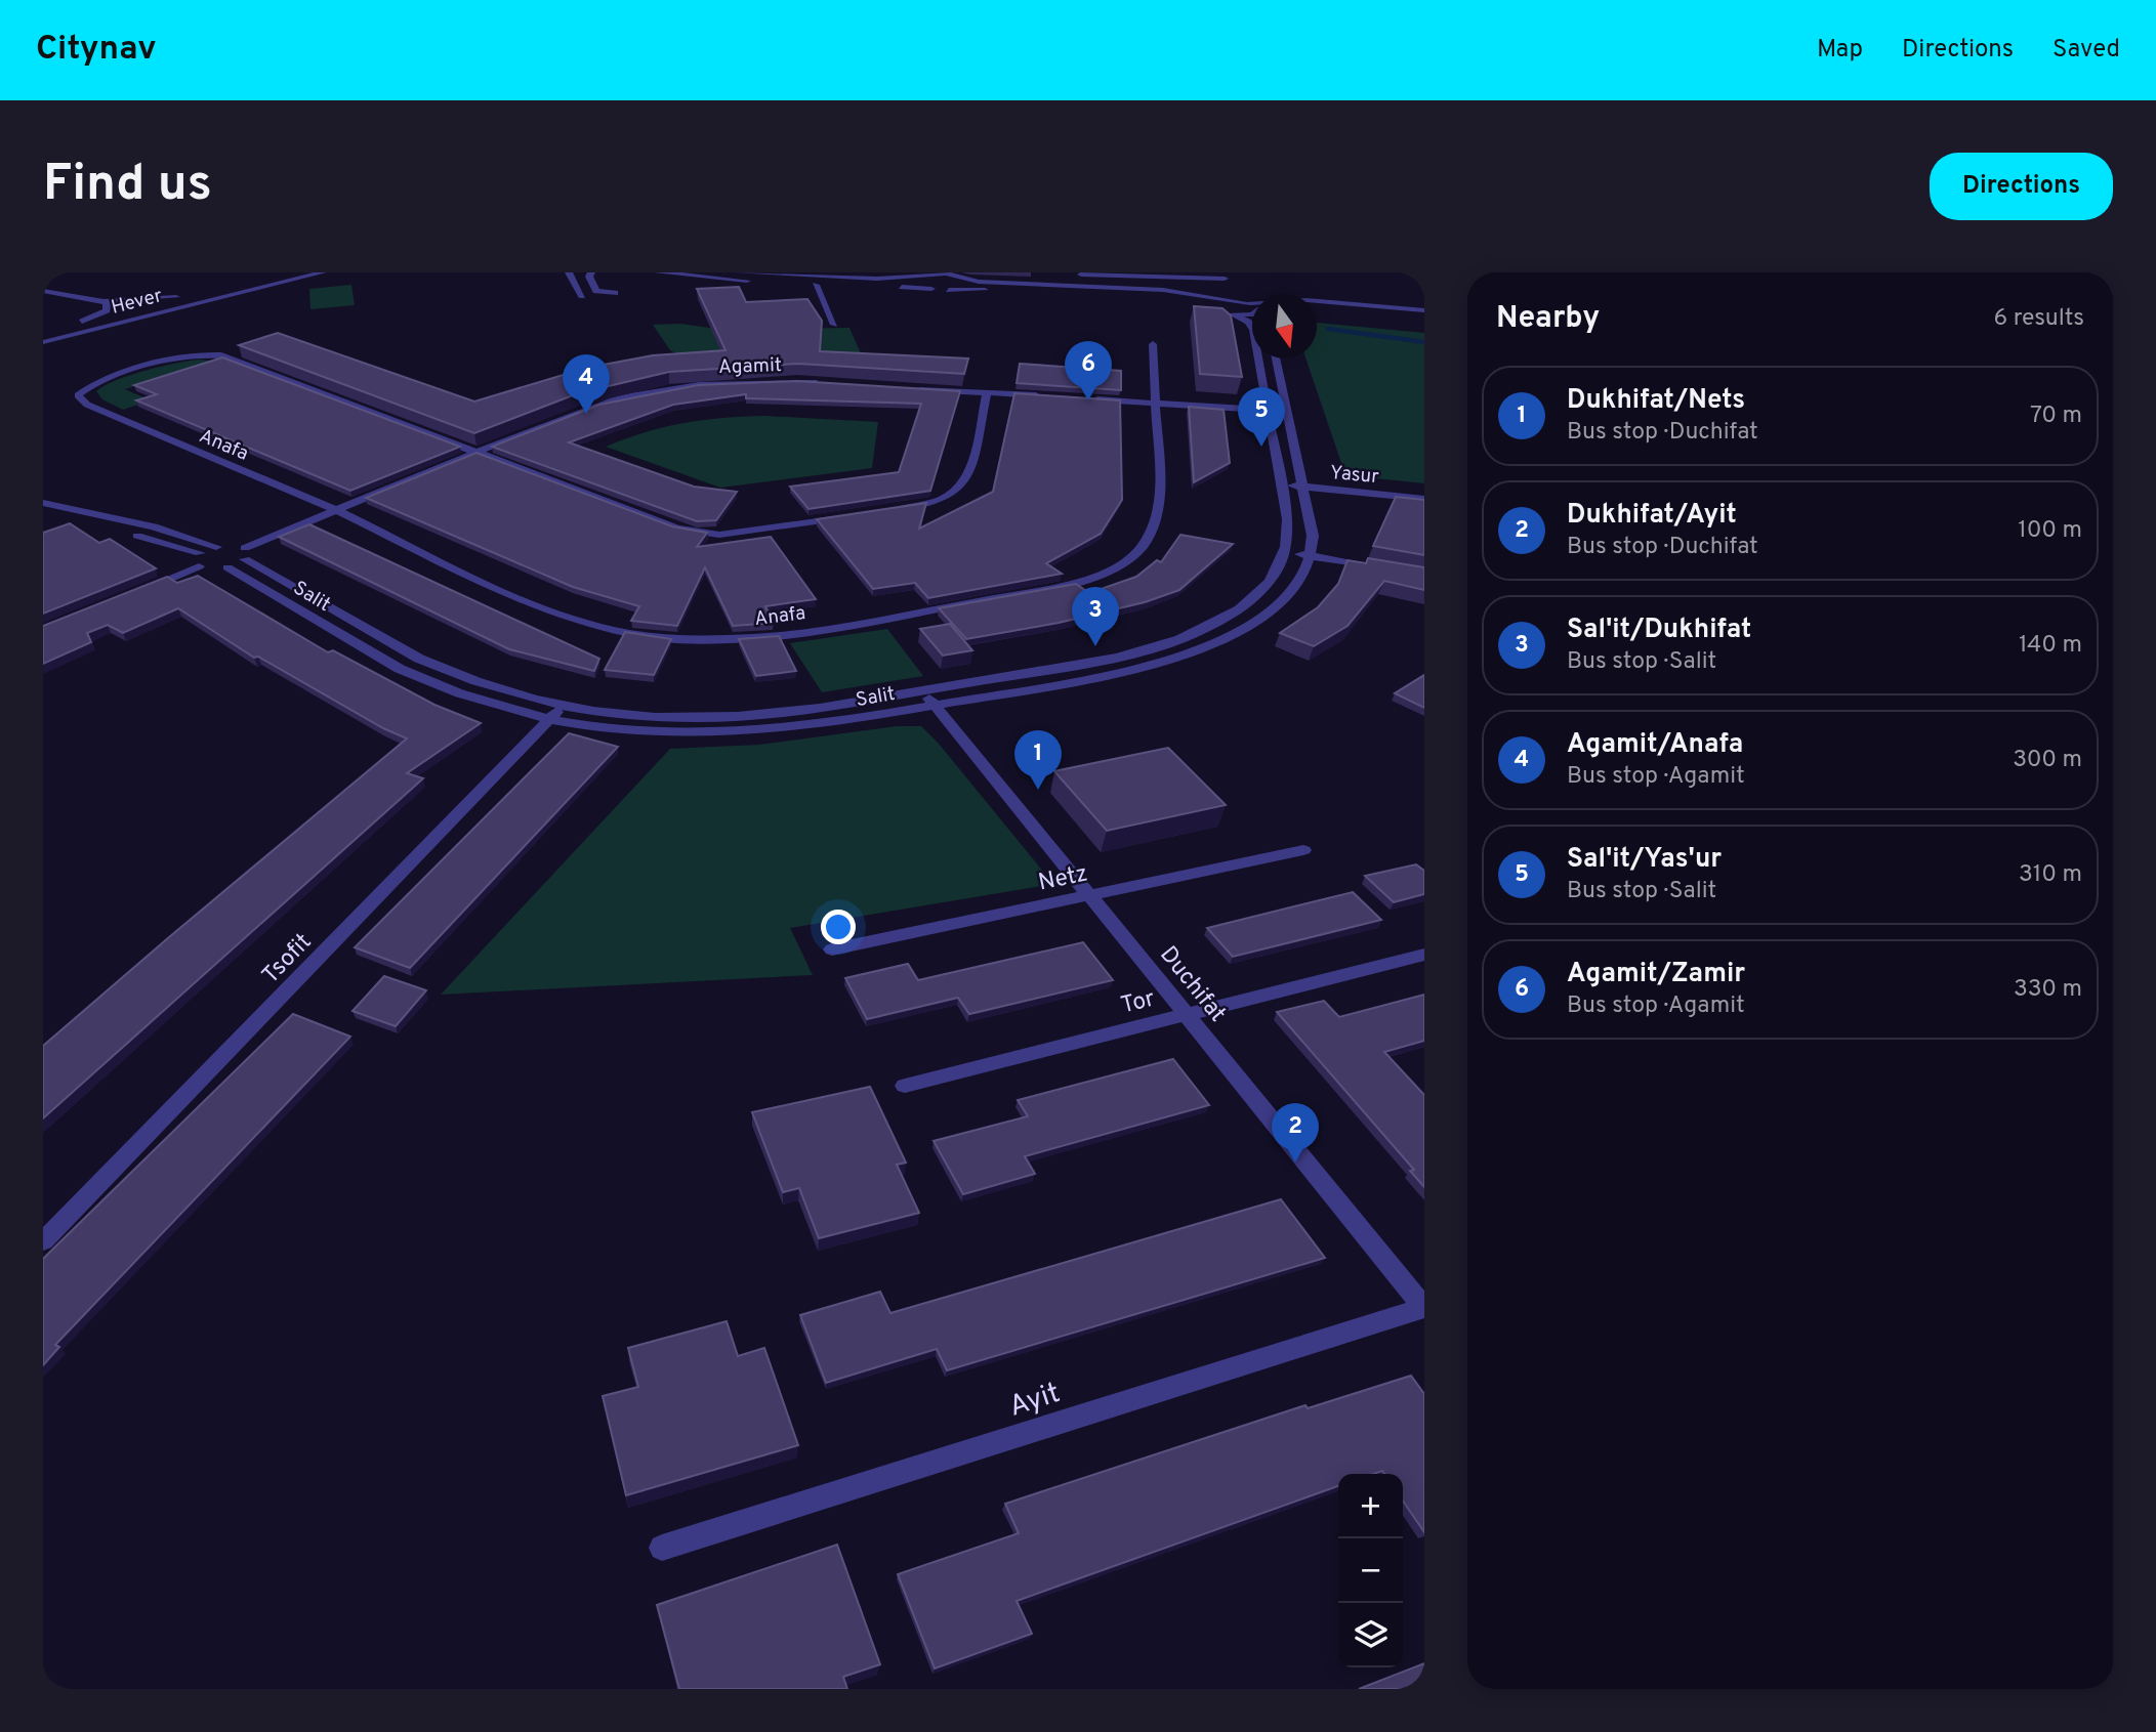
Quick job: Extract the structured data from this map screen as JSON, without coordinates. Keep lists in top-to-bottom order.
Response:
{
  "streets": {
    "street": [
      "Hever",
      "Agamit",
      "Anafa",
      "Yasur",
      "Salit",
      "Netz",
      "Tsofit",
      "Duchifat",
      "Tor",
      "Ayit"
    ]
  },
  "crossings": [
    ["Agamit", "Anafa"],
    ["Agamit", "Salit"],
    ["Yasur", "Salit"],
    ["Salit", "Tsofit"],
    ["Salit", "Duchifat"],
    ["Netz", "Duchifat"],
    ["Duchifat", "Tor"],
    ["Duchifat", "Ayit"]
  ],
  "north": "bottom",
  "page": {
    "header": "Citynav",
    "nav": ["Map", "Directions", "Saved"],
    "buttons": "Directions",
    "title": "Find us",
    "heading": ["Nearby", "6 results"],
    "pins": [
      "6",
      "4",
      "5",
      "3",
      "1",
      "2"
    ],
    "list": [
      {
        "mark": "1",
        "name": "Dukhifat/Nets",
        "note": "Bus stop · Duchifat",
        "value": "70 m"
      },
      {
        "mark": "2",
        "name": "Dukhifat/Ayit",
        "note": "Bus stop · Duchifat",
        "value": "100 m"
      },
      {
        "mark": "3",
        "name": "Sal'it/Dukhifat",
        "note": "Bus stop · Salit",
        "value": "140 m"
      },
      {
        "mark": "4",
        "name": "Agamit/Anafa",
        "note": "Bus stop · Agamit",
        "value": "300 m"
      },
      {
        "mark": "5",
        "name": "Sal'it/Yas'ur",
        "note": "Bus stop · Salit",
        "value": "310 m"
      },
      {
        "mark": "6",
        "name": "Agamit/Zamir",
        "note": "Bus stop · Agamit",
        "value": "330 m"
      }
    ],
    "map_buttons": ["+", "−"]
  }
}
